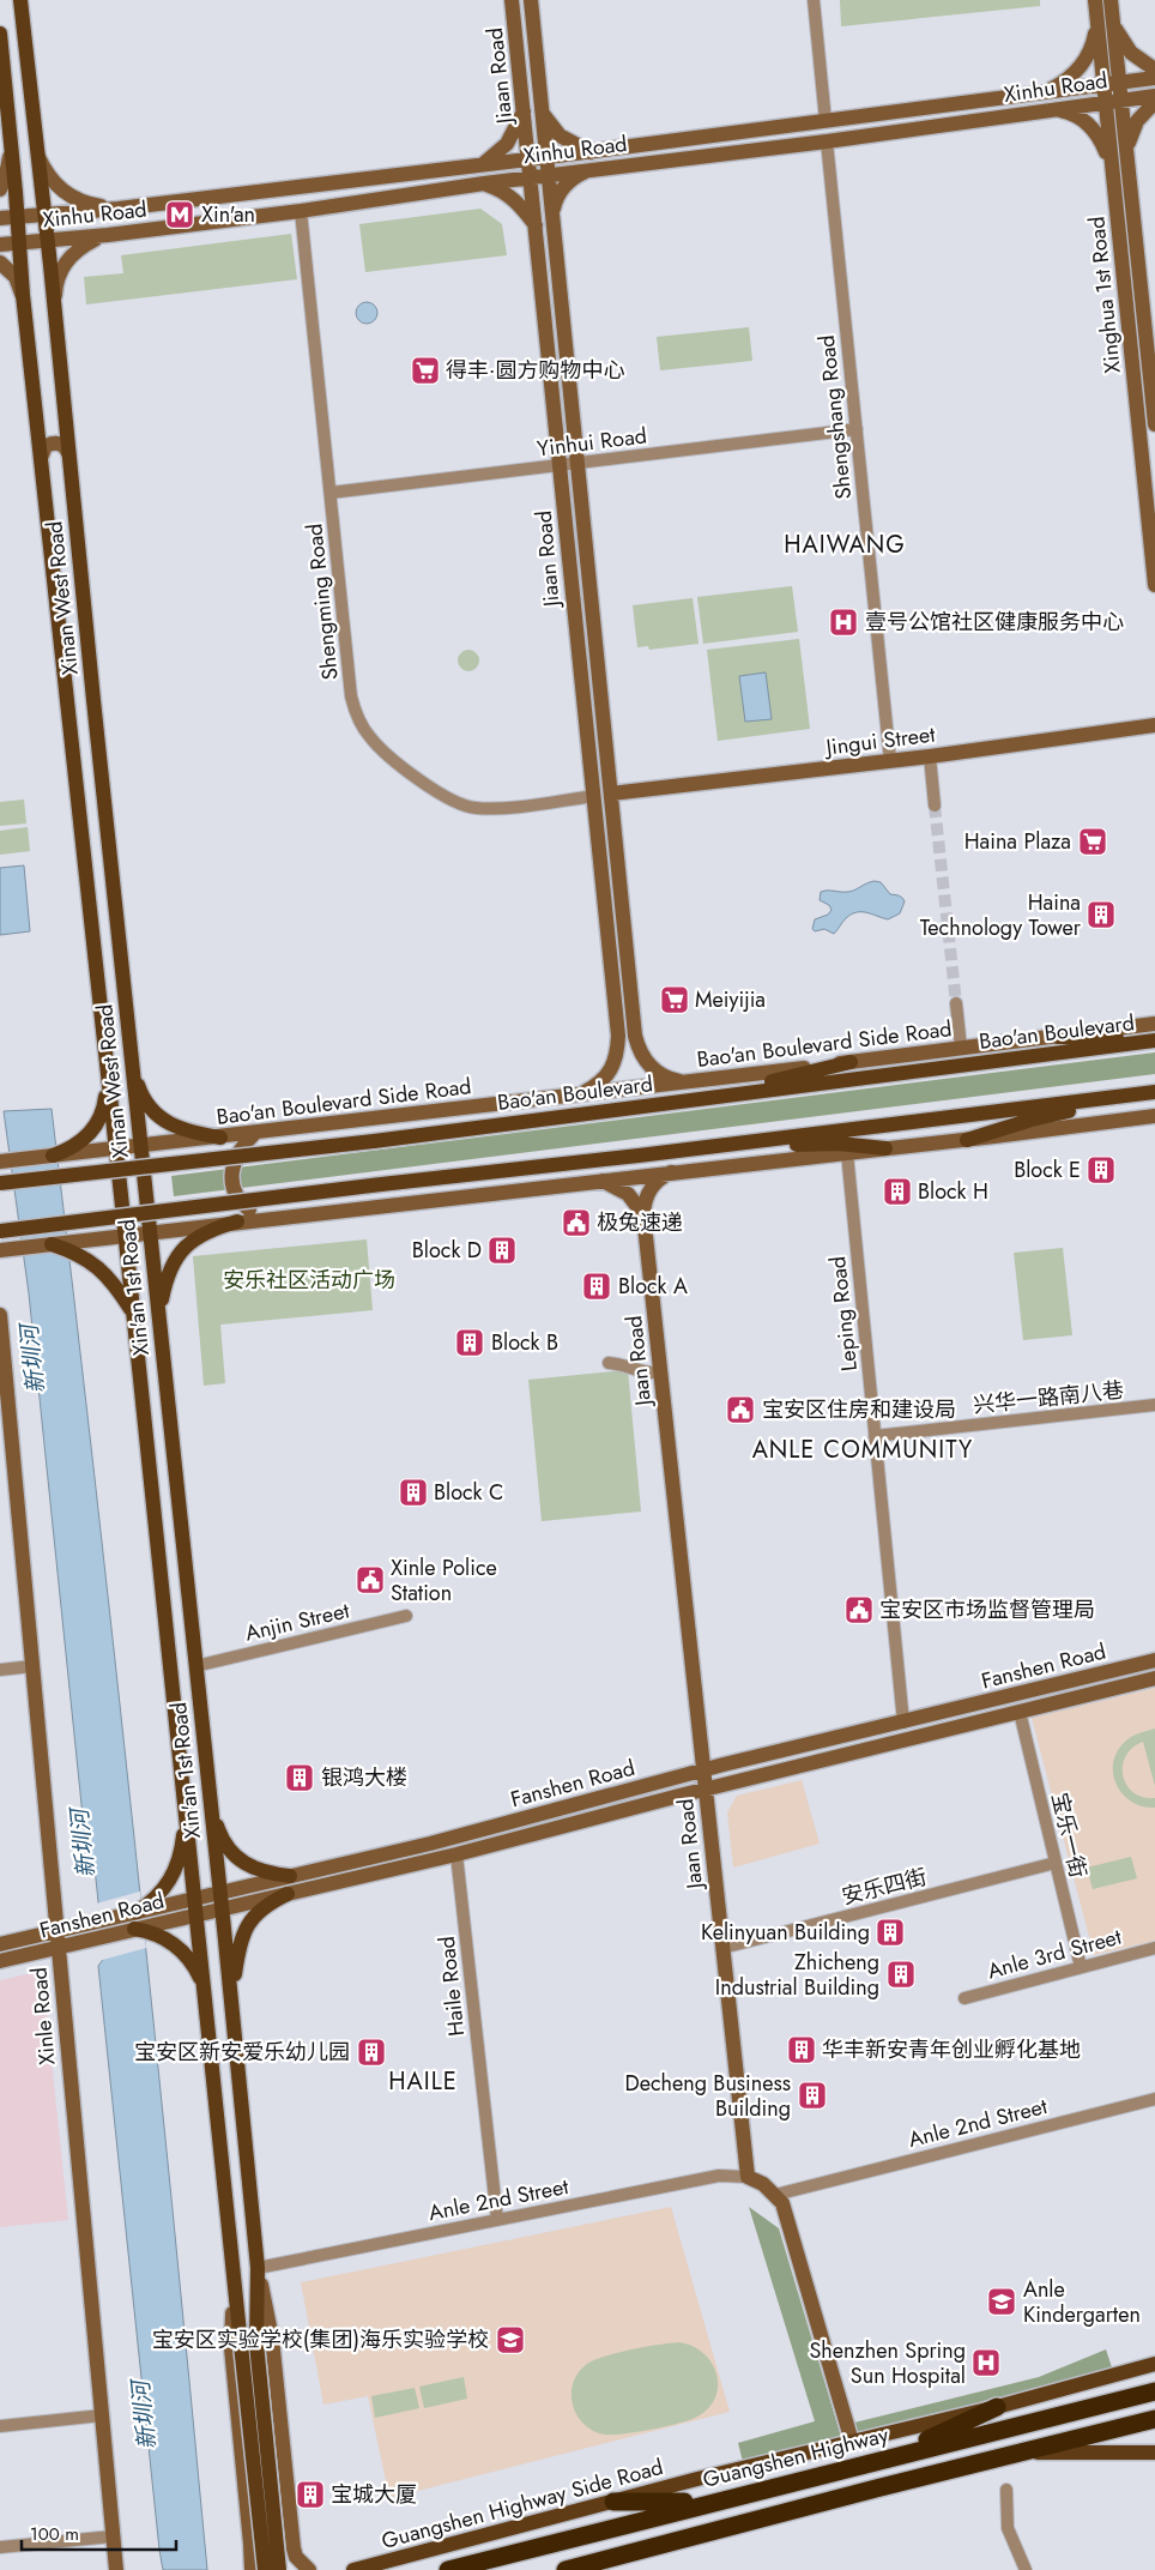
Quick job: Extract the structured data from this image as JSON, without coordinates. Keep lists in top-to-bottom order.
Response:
{
  "streets": {
    "highway": ["Guangshen Highway"],
    "main road": [
      "Jiaan Road",
      "Xinhu Road",
      "Xinghua 1st Road",
      "Xinan West Road",
      "Jingui Street",
      "Bao'an Boulevard",
      "Bao'an Boulevard Side Road",
      "Xin'an 1st Road",
      "Jaan Road",
      "Fanshen Road",
      "Xinle Road",
      "Guangshen Highway Side Road"
    ],
    "street": [
      "Shengshang Road",
      "Yinhui Road",
      "Shengming Road",
      "Leping Road",
      "兴华一路南八巷",
      "Anjin Street",
      "宝乐一街",
      "安乐四街",
      "Anle 3rd Street",
      "Haile Road",
      "Anle 2nd Street"
    ]
  },
  "crossings": [
    ["Jiaan Road", "Xinhu Road"],
    ["Jiaan Road", "Yinhui Road"],
    ["Jiaan Road", "Shengming Road"],
    ["Jiaan Road", "Jingui Street"],
    ["Jiaan Road", "Bao'an Boulevard Side Road"],
    ["Xinhu Road", "Xinghua 1st Road"],
    ["Xinhu Road", "Shengshang Road"],
    ["Xinhu Road", "Xinan West Road"],
    ["Xinhu Road", "Shengming Road"],
    ["Shengshang Road", "Yinhui Road"],
    ["Shengshang Road", "Jingui Street"],
    ["Yinhui Road", "Shengming Road"],
    ["Xinan West Road", "Bao'an Boulevard Side Road"],
    ["Xinan West Road", "Xin'an 1st Road"],
    ["Xin'an 1st Road", "Anjin Street"],
    ["Xin'an 1st Road", "Fanshen Road"],
    ["Xin'an 1st Road", "Anle 2nd Street"],
    ["Leping Road", "兴华一路南八巷"],
    ["Leping Road", "Fanshen Road"],
    ["Jaan Road", "Fanshen Road"],
    ["Jaan Road", "安乐四街"],
    ["Jaan Road", "Anle 2nd Street"],
    ["Fanshen Road", "宝乐一街"],
    ["Fanshen Road", "Haile Road"],
    ["Fanshen Road", "Xinle Road"],
    ["宝乐一街", "安乐四街"],
    ["宝乐一街", "Anle 3rd Street"],
    ["Haile Road", "Anle 2nd Street"]
  ],
  "districts": ["HAIWANG", "ANLE COMMUNITY", "HAILE"],
  "water": ["新圳河"],
  "parks": ["安乐社区活动广场"],
  "places": {
    "metro station": ["Xin'an"],
    "supermarket": ["得丰·圆方购物中心", "Haina Plaza", "Meiyijia"],
    "hospital": ["壹号公馆社区健康服务中心", "Shenzhen Spring Sun Hospital"],
    "building": [
      "Haina Technology Tower",
      "Block E",
      "Block H",
      "Block D",
      "Block A",
      "Block B",
      "Block C",
      "银鸿大楼",
      "Kelinyuan Building",
      "Zhicheng Industrial Building",
      "华丰新安青年创业孵化基地",
      "宝安区新安爱乐幼儿园",
      "Decheng Business Building",
      "宝城大厦"
    ],
    "public building": [
      "极兔速递",
      "宝安区住房和建设局",
      "Xinle Police Station",
      "宝安区市场监督管理局"
    ],
    "school or university": ["Anle Kindergarten", "宝安区实验学校(集团)海乐实验学校"]
  },
  "scale_bar": "100 m"
}
